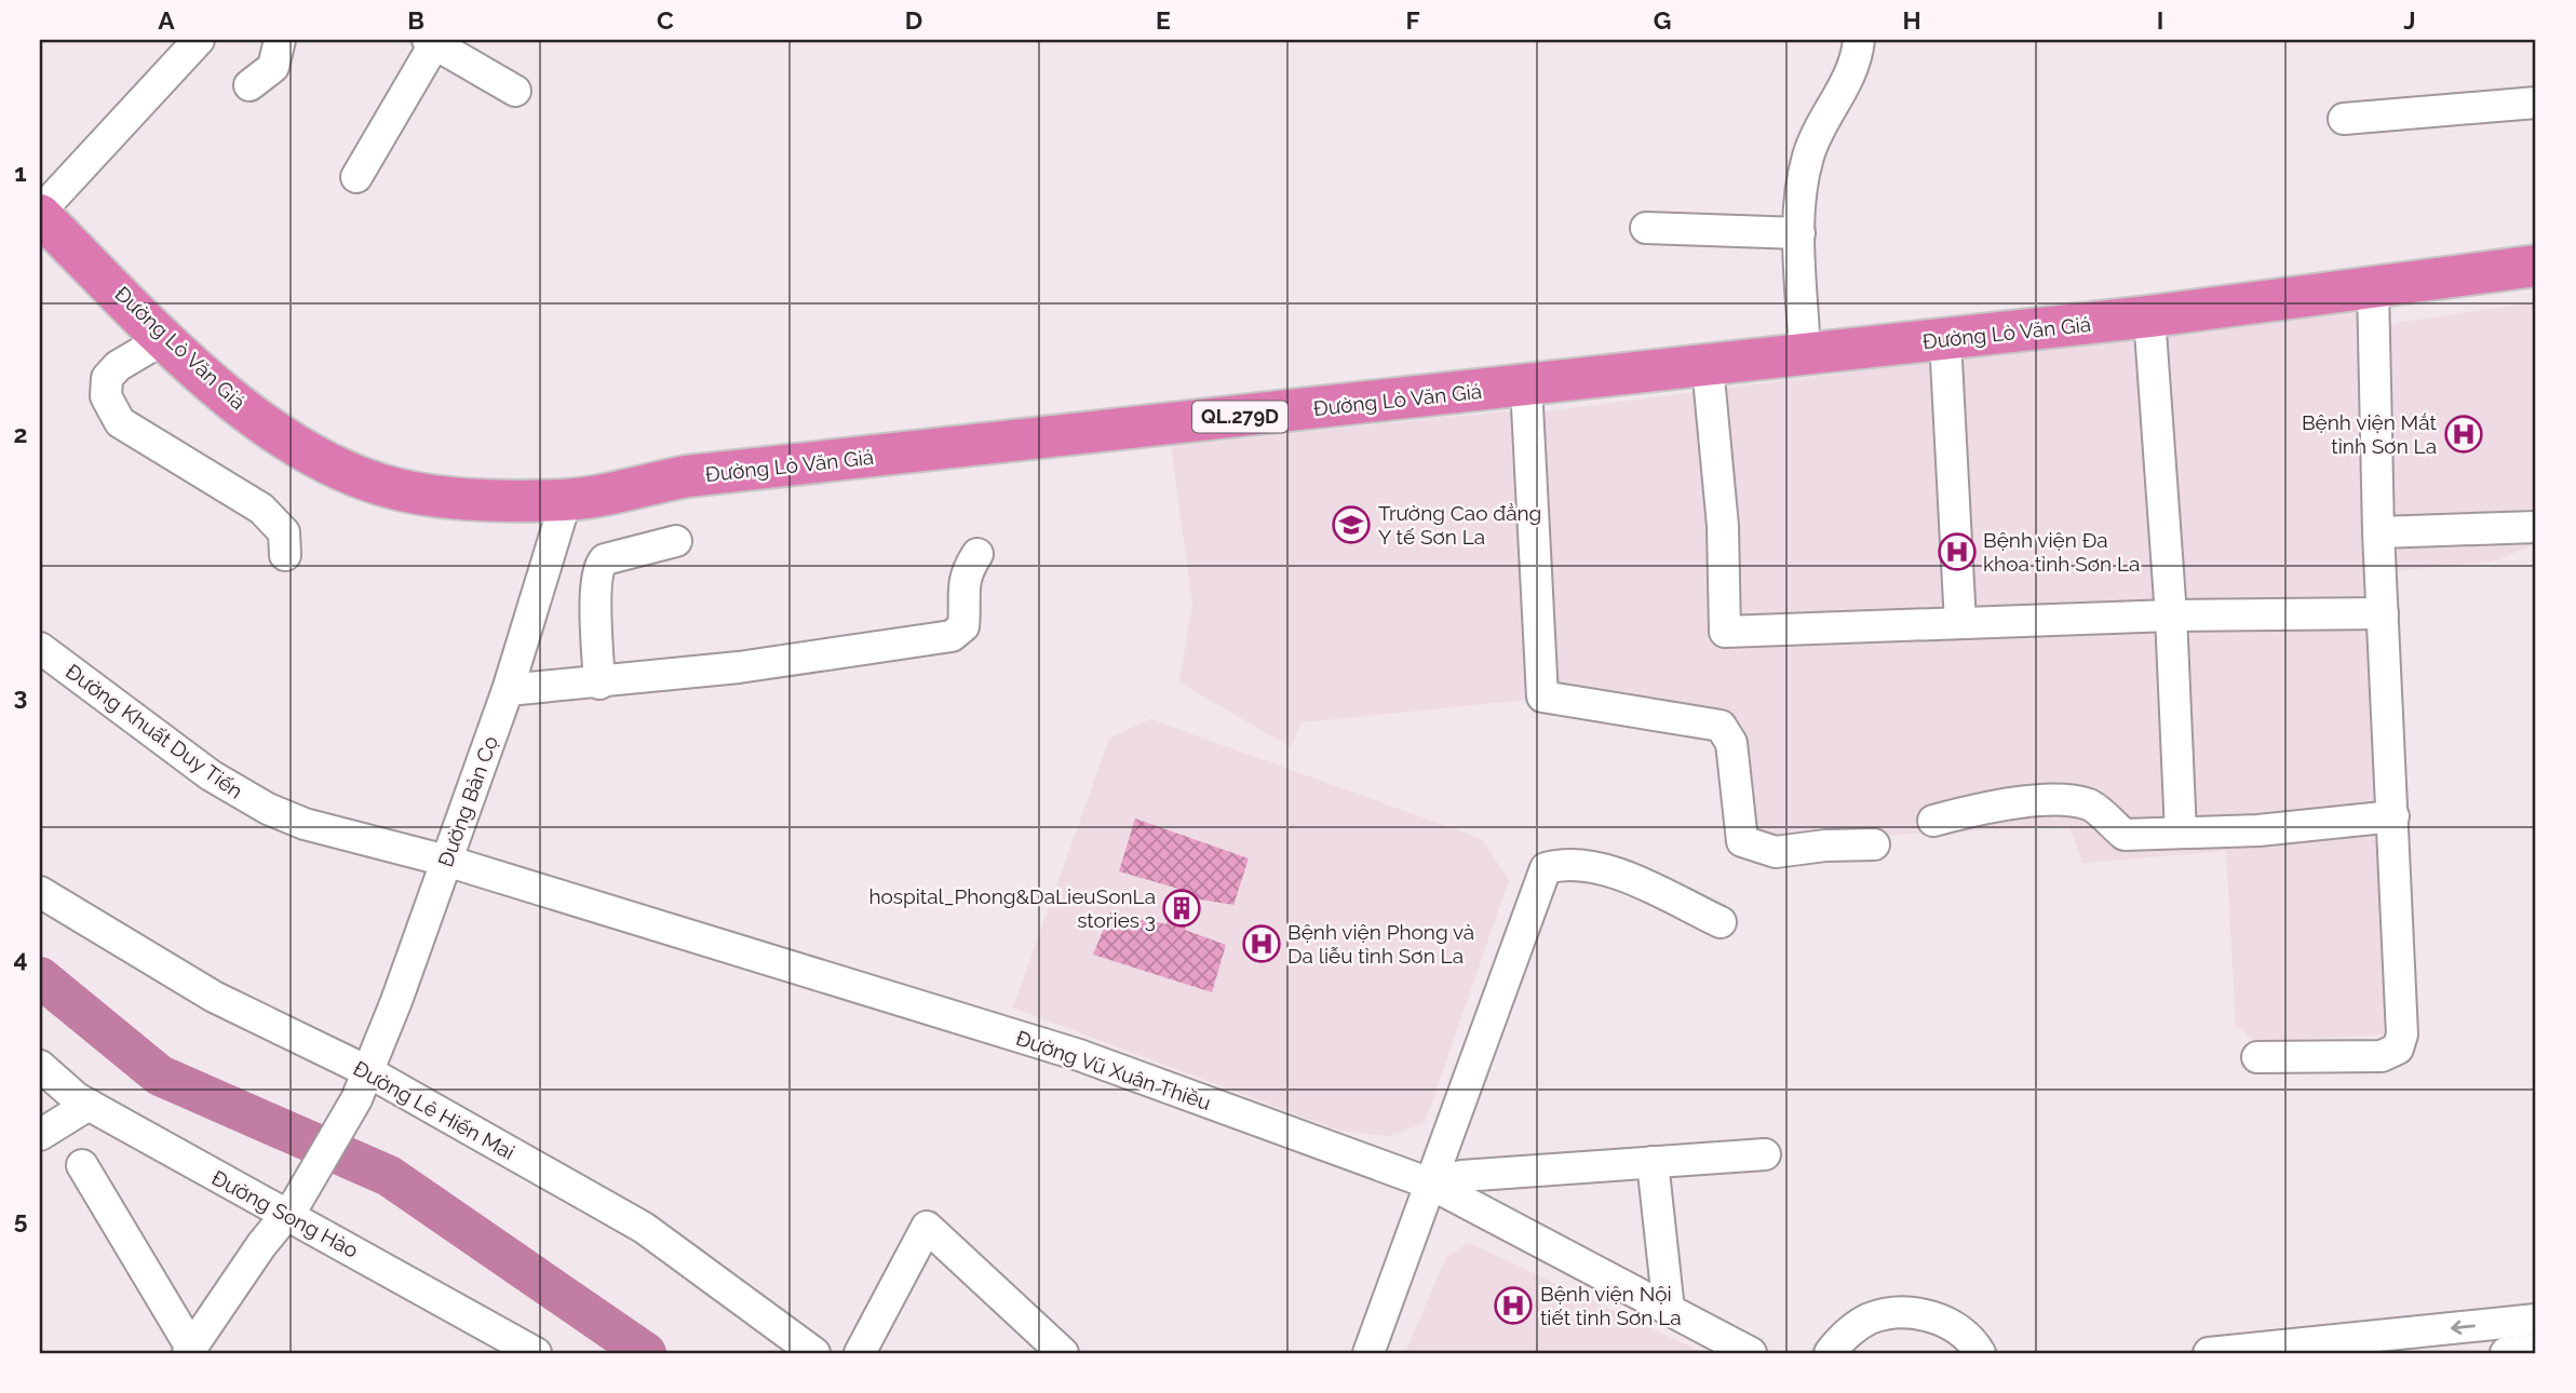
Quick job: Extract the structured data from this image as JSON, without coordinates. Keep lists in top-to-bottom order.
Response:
{
  "streets": {
    "highway": ["Đường Lò Văn Giá", "QL.279D"],
    "street": [
      "Đường Khuất Duy Tiến",
      "Đường Bản Cọ",
      "Đường Vũ Xuân Thiều",
      "Đường Lê Hiến Mai",
      "Đường Song Hào"
    ]
  },
  "crossings": [
    ["Đường Lò Văn Giá", "Đường Bản Cọ"],
    ["Đường Khuất Duy Tiến", "Đường Bản Cọ"],
    ["Đường Khuất Duy Tiến", "Đường Vũ Xuân Thiều"],
    ["Đường Bản Cọ", "Đường Vũ Xuân Thiều"],
    ["Đường Bản Cọ", "Đường Lê Hiến Mai"],
    ["Đường Bản Cọ", "Đường Song Hào"]
  ],
  "places": {
    "hospital": [
      "Bệnh viện Mắt tỉnh Sơn La",
      "Bệnh viện Đa khoa tỉnh Sơn La",
      "Bệnh viện Phong và Da liễu tỉnh Sơn La",
      "Bệnh viện Nội tiết tỉnh Sơn La"
    ],
    "school or university": ["Trường Cao đẳng Y tế Sơn La"],
    "building": ["hospital_Phong&DaLieuSonLa stories 3"]
  },
  "grid": {
    "columns": [
      "A",
      "B",
      "C",
      "D",
      "E",
      "F",
      "G",
      "H",
      "I",
      "J"
    ],
    "rows": [
      "1",
      "2",
      "3",
      "4",
      "5"
    ]
  }
}
